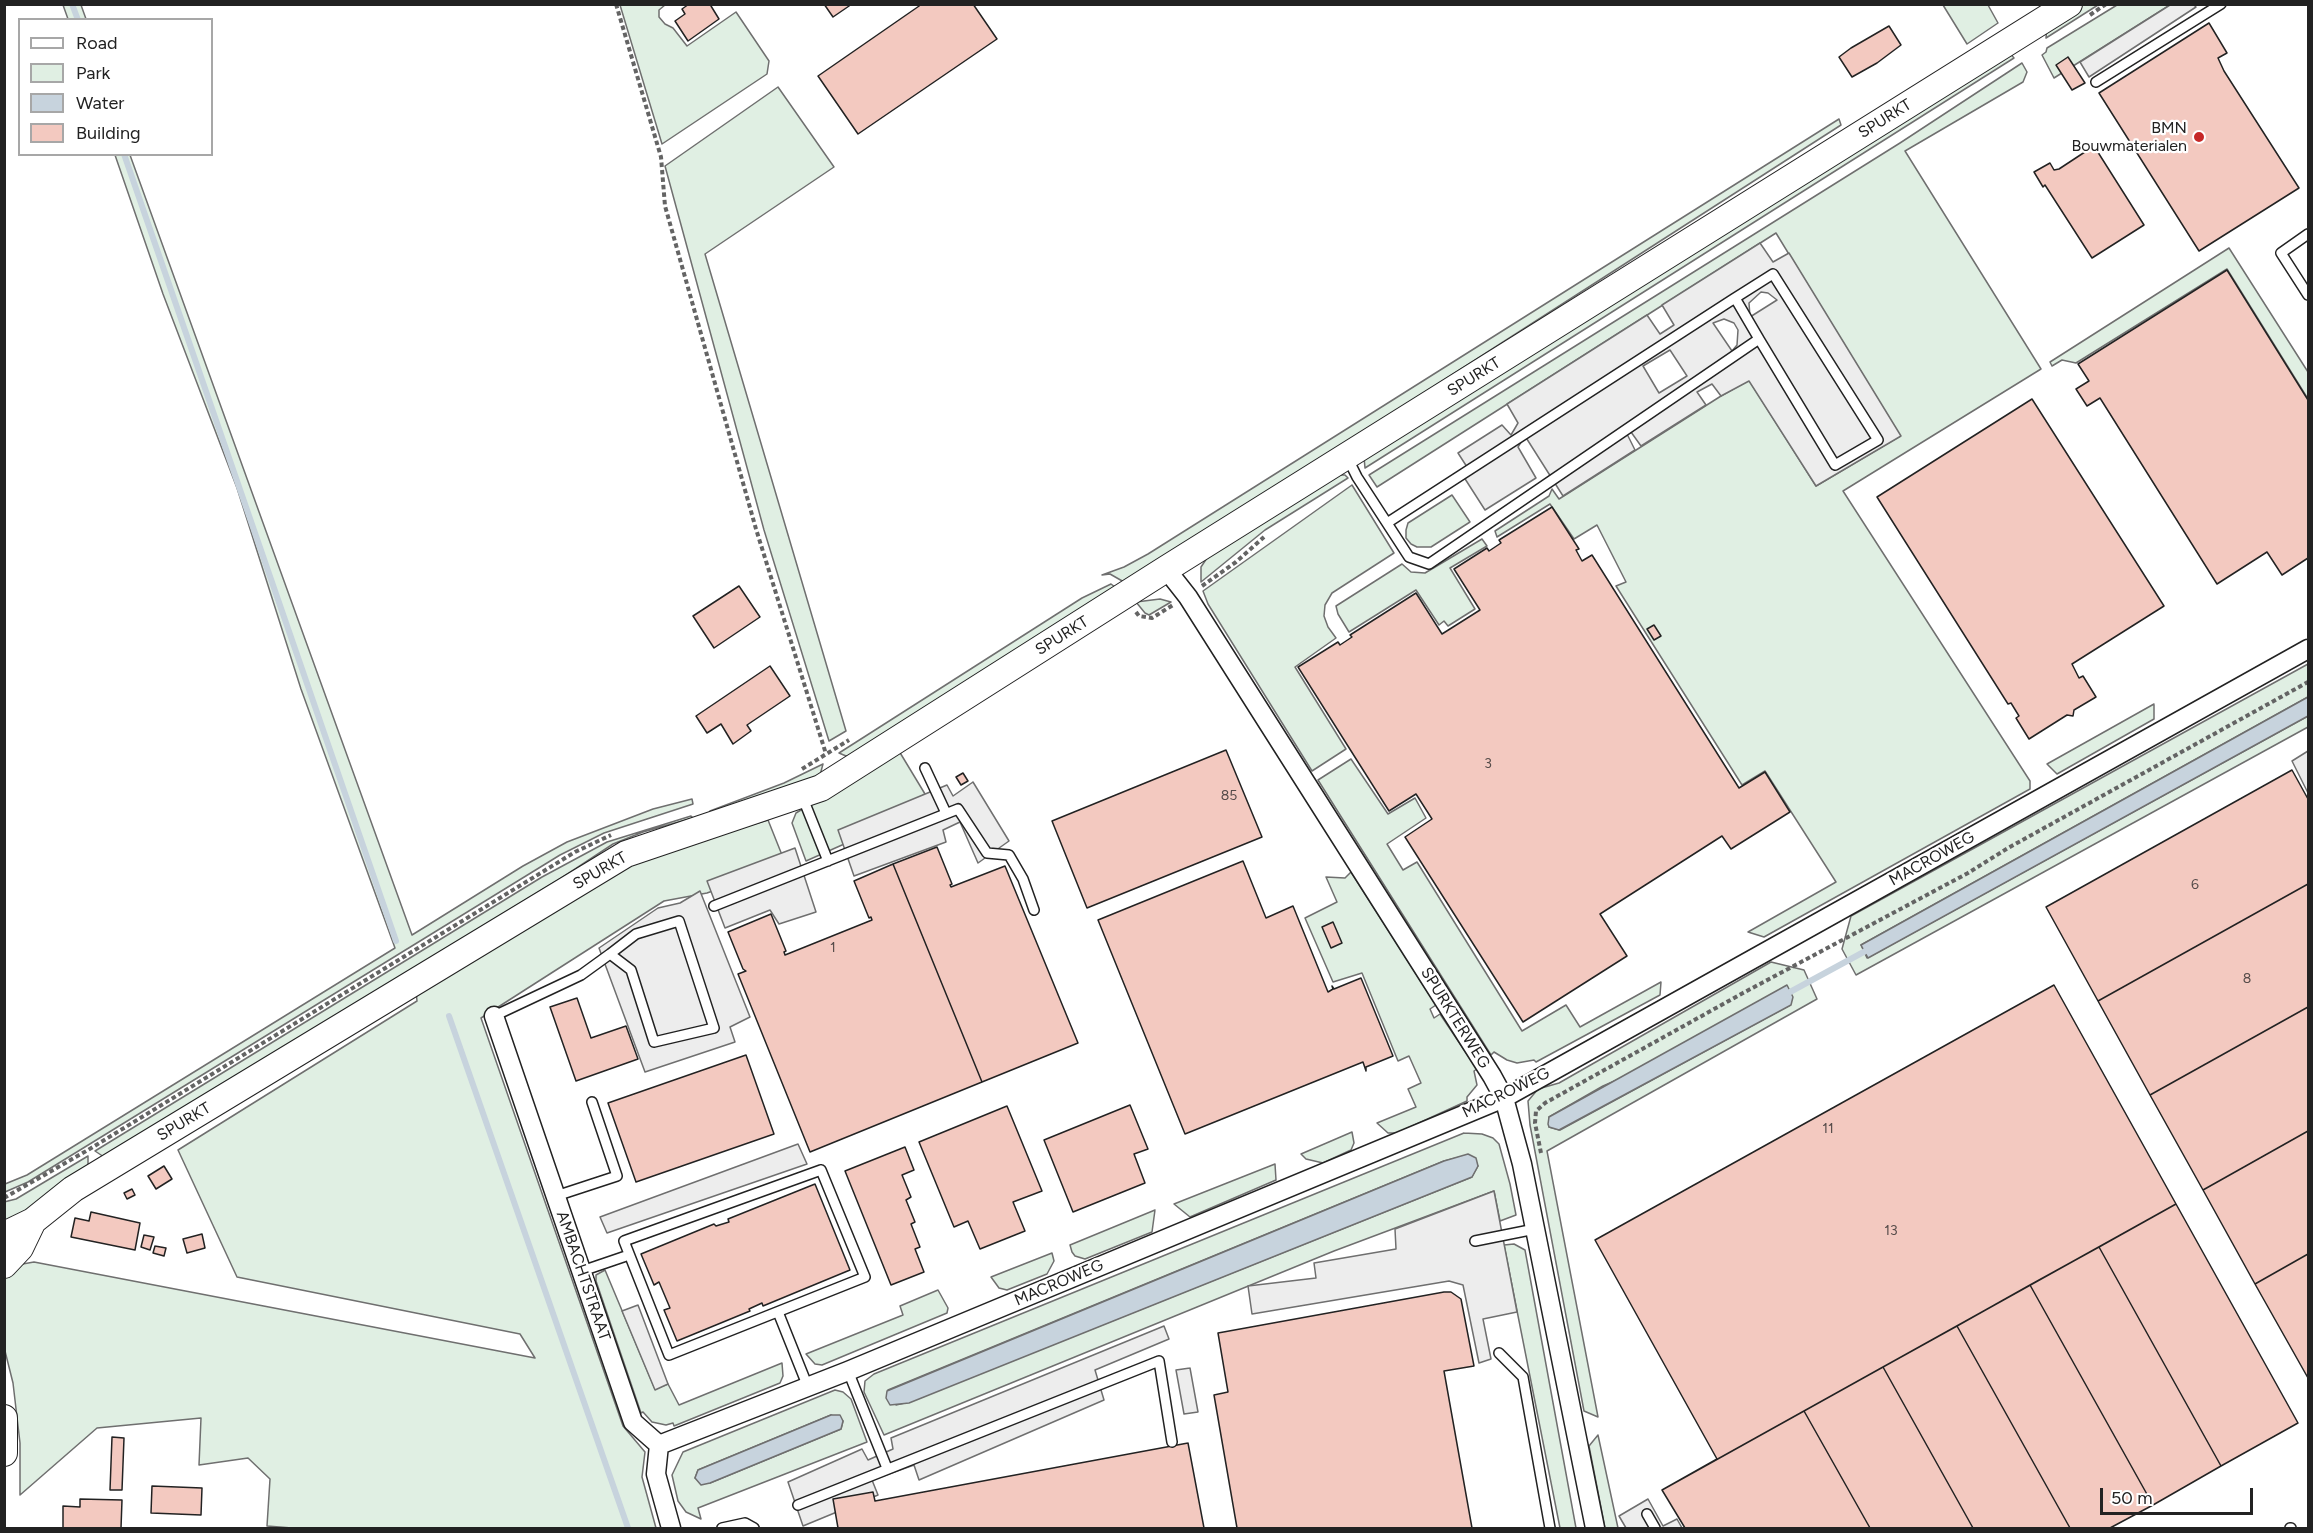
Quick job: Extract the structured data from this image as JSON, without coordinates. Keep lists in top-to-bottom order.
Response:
{
  "streets": {
    "street": [
      "SPURKT",
      "MACROWEG",
      "SPURKTERWEG",
      "AMBACHTSTRAAT"
    ]
  },
  "crossings": [
    ["SPURKT", "SPURKTERWEG"],
    ["MACROWEG", "SPURKTERWEG"],
    ["MACROWEG", "AMBACHTSTRAAT"]
  ],
  "places": ["BMN Bouwmaterialen"],
  "house_numbers": [
    "3",
    "85",
    "6",
    "1",
    "8",
    "11",
    "13"
  ],
  "legend": [
    "Road",
    "Park",
    "Water",
    "Building"
  ],
  "scale_bar": "50 m"
}
